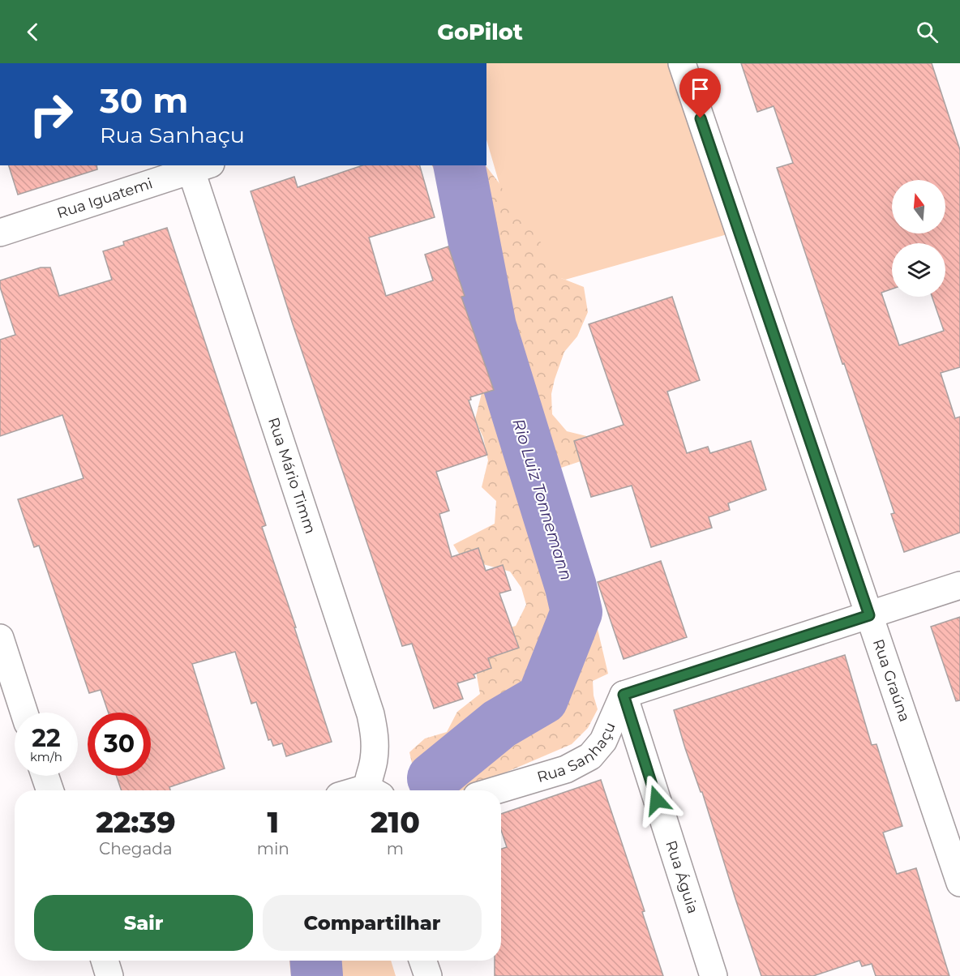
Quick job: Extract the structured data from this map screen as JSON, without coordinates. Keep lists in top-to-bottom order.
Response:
{
  "streets": {
    "street": [
      "Rua Iguatemi",
      "Rua Mário Timm",
      "Rua Graúna",
      "Rua Sanhaçu",
      "Rua Águia"
    ]
  },
  "crossings": [
    ["Rua Iguatemi", "Rua Mário Timm"],
    ["Rua Sanhaçu", "Rua Águia"]
  ],
  "water": ["Rio Luiz Tonnemann"],
  "north": "top",
  "page": {
    "header": "GoPilot",
    "turn": ["30 m", "Rua Sanhaçu"],
    "speed": "22 km/h",
    "limit": "30",
    "eta": [
      "22:39",
      "Chegada",
      "1",
      "min",
      "210",
      "m"
    ],
    "buttons": ["Sair", "Compartilhar"]
  }
}
